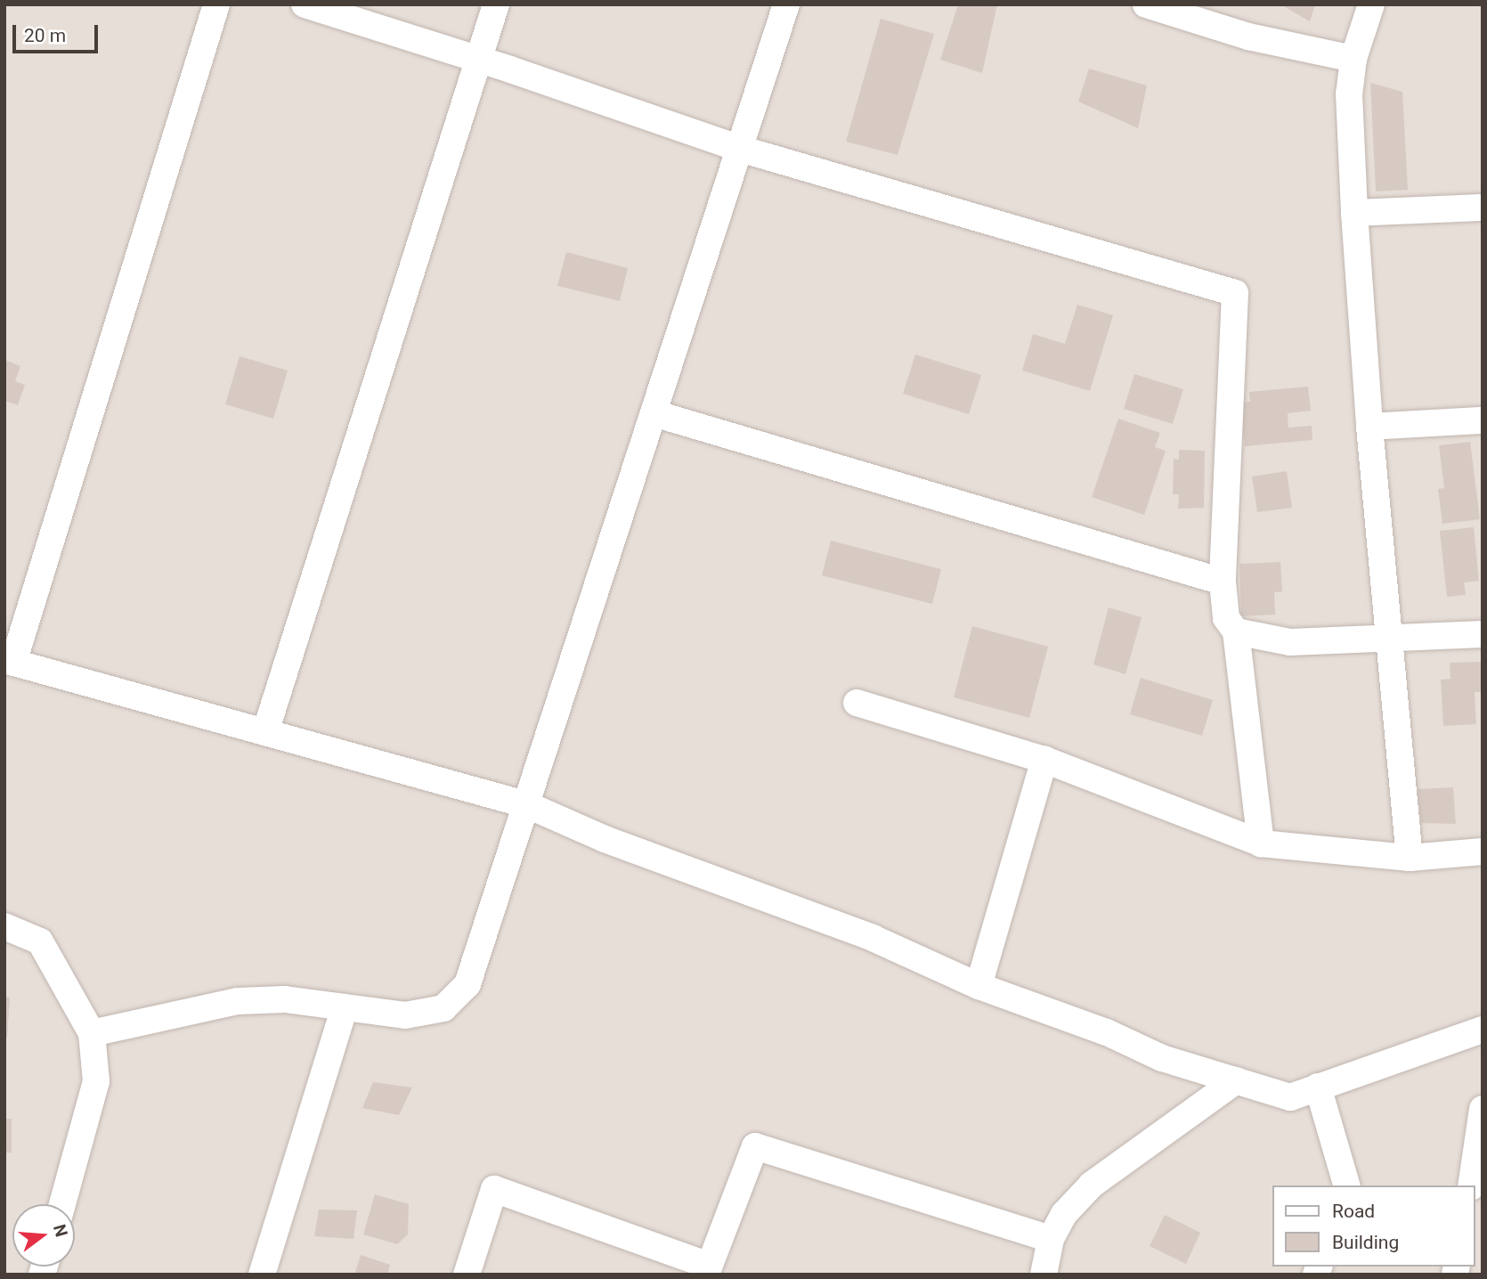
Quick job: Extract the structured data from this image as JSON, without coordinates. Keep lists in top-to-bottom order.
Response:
{
  "legend": ["Road", "Building"],
  "scale_bar": "20 m",
  "north": "right"
}
